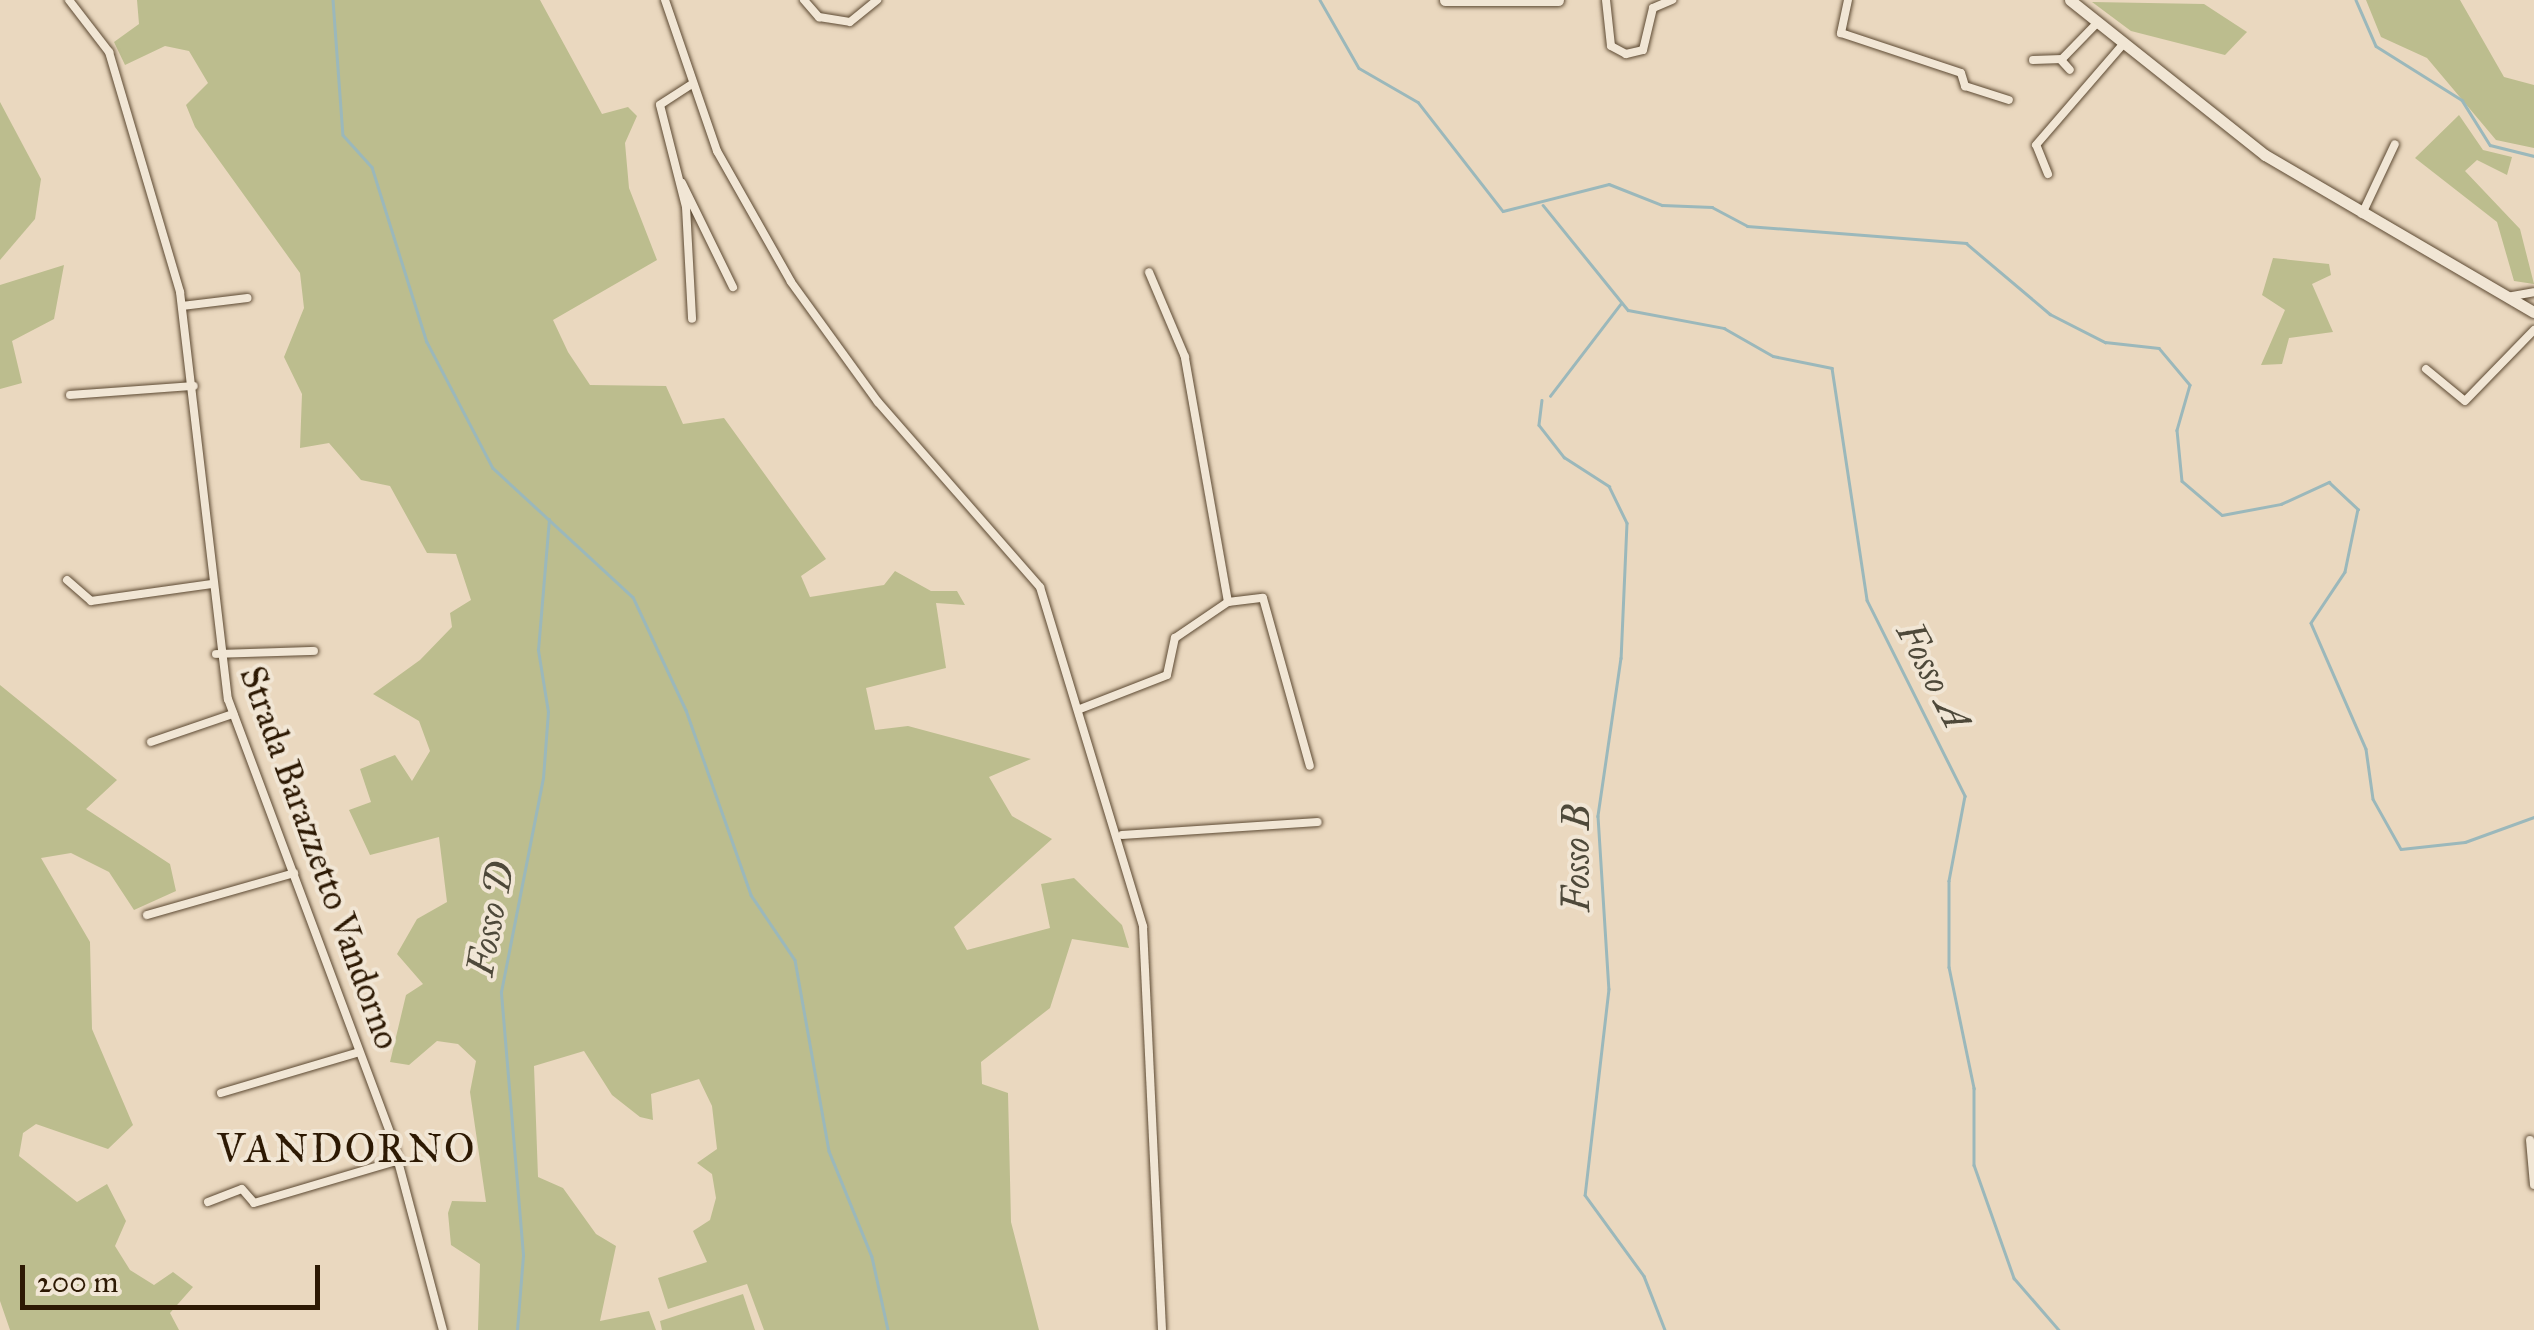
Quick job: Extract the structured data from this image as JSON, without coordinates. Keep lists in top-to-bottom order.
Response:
{
  "streets": {
    "street": ["Strada Barazzetto Vandorno"]
  },
  "districts": ["VANDORNO"],
  "water": ["Fosso A", "Fosso B", "Fosso D"],
  "scale_bar": "200 m"
}
